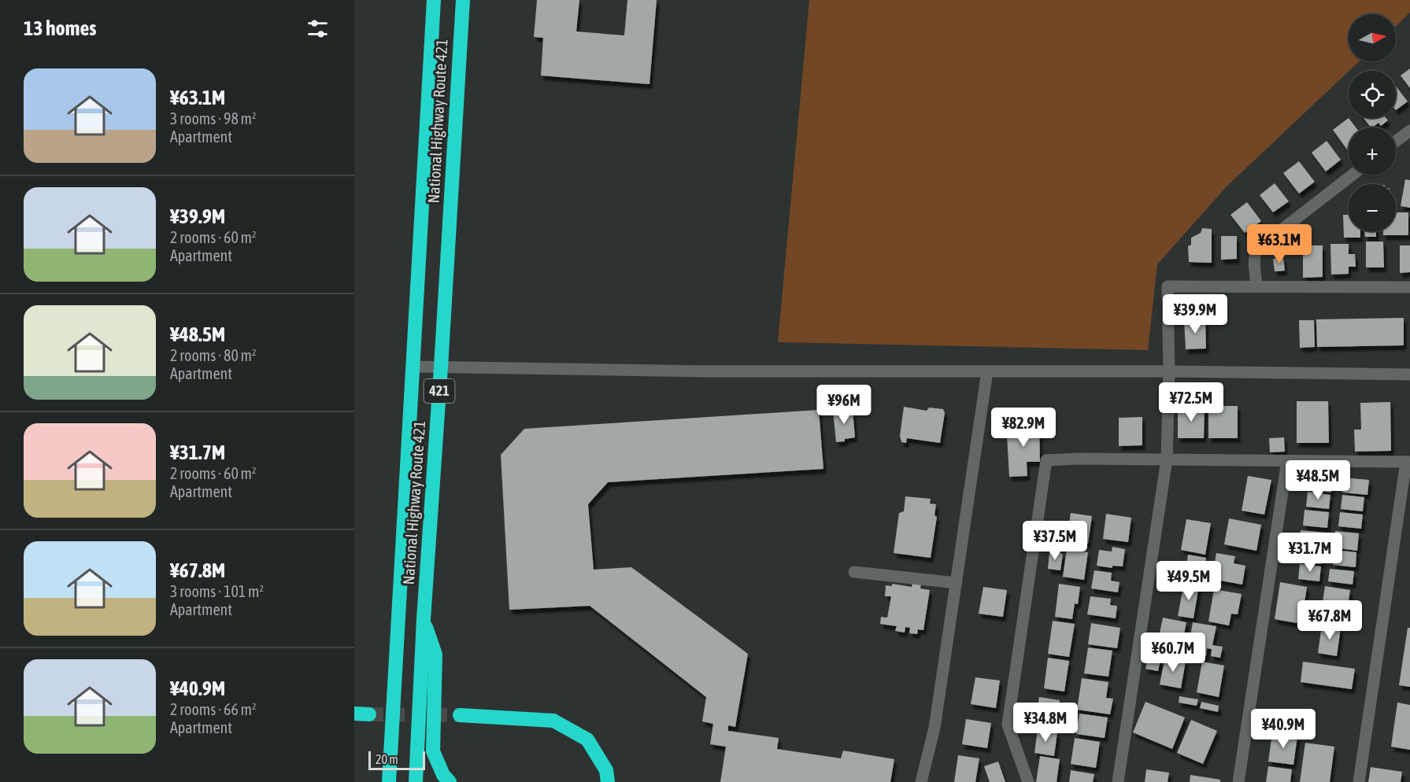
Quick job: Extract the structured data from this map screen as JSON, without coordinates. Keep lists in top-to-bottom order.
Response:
{
  "streets": {
    "highway": ["National Highway Route 421", "421"]
  },
  "scale_bar": "20 m",
  "north": "right",
  "page": {
    "heading": "13 homes",
    "map_buttons": ["+", "−"],
    "list": [
      {
        "name": "¥63.1M",
        "note": "3 rooms · 98 m² · Apartment"
      },
      {
        "name": "¥39.9M",
        "note": "2 rooms · 60 m² · Apartment"
      },
      {
        "name": "¥48.5M",
        "note": "2 rooms · 80 m² · Apartment"
      },
      {
        "name": "¥31.7M",
        "note": "2 rooms · 60 m² · Apartment"
      },
      {
        "name": "¥67.8M",
        "note": "3 rooms · 101 m² · Apartment"
      },
      {
        "name": "¥40.9M",
        "note": "2 rooms · 66 m² · Apartment"
      }
    ],
    "price": [
      "¥63.1M",
      "¥39.9M",
      "¥72.5M",
      "¥96M",
      "¥82.9M",
      "¥48.5M",
      "¥37.5M",
      "¥31.7M",
      "¥49.5M",
      "¥67.8M",
      "¥60.7M",
      "¥34.8M",
      "¥40.9M"
    ],
    "scale": "20 m"
  }
}
